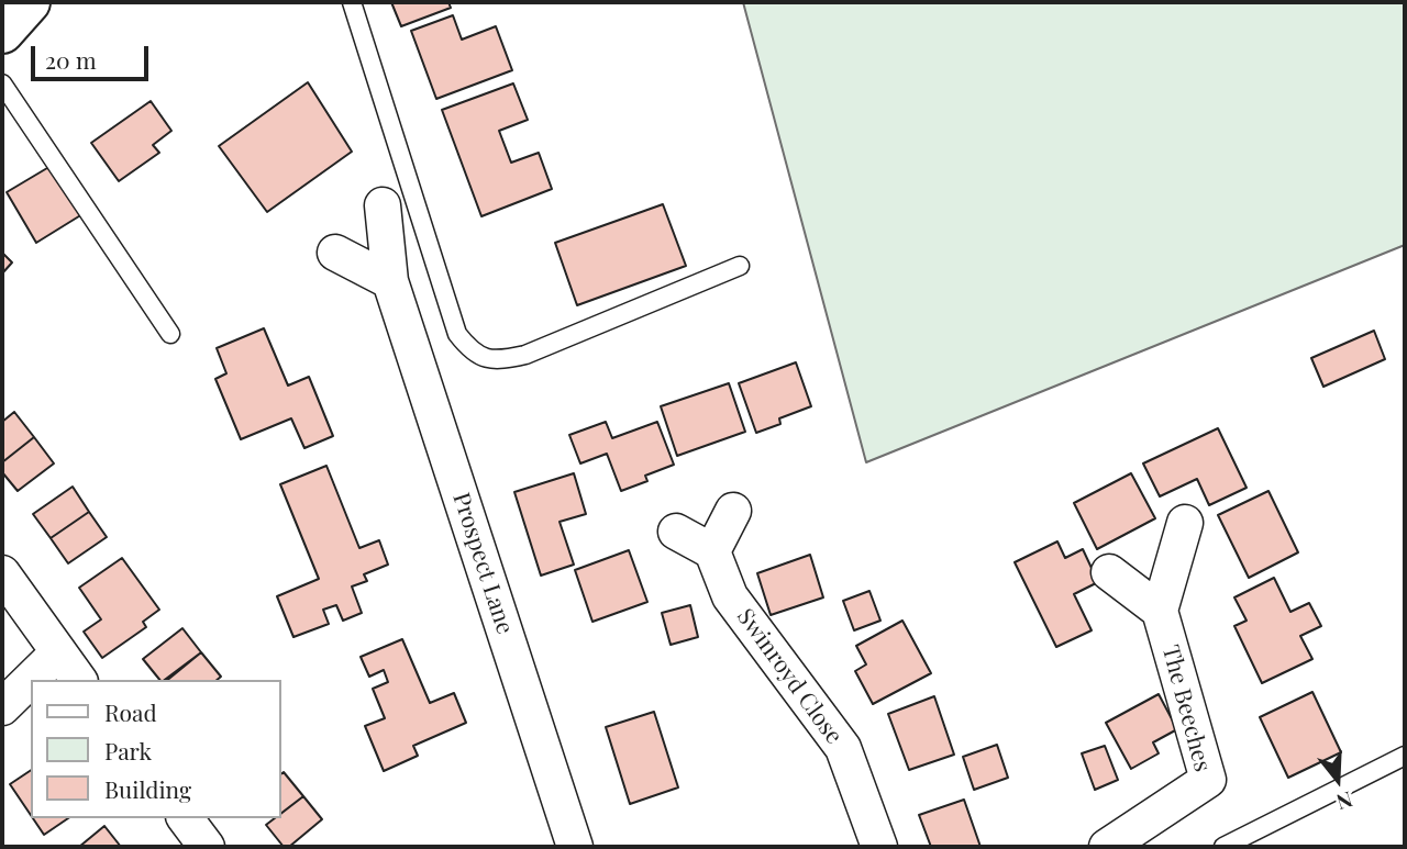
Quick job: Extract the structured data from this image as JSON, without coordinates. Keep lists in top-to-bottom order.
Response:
{
  "streets": {
    "street": ["Prospect Lane", "Swinroyd Close", "The Beeches"]
  },
  "legend": ["Road", "Park", "Building"],
  "scale_bar": "20 m",
  "north": "bottom"
}
